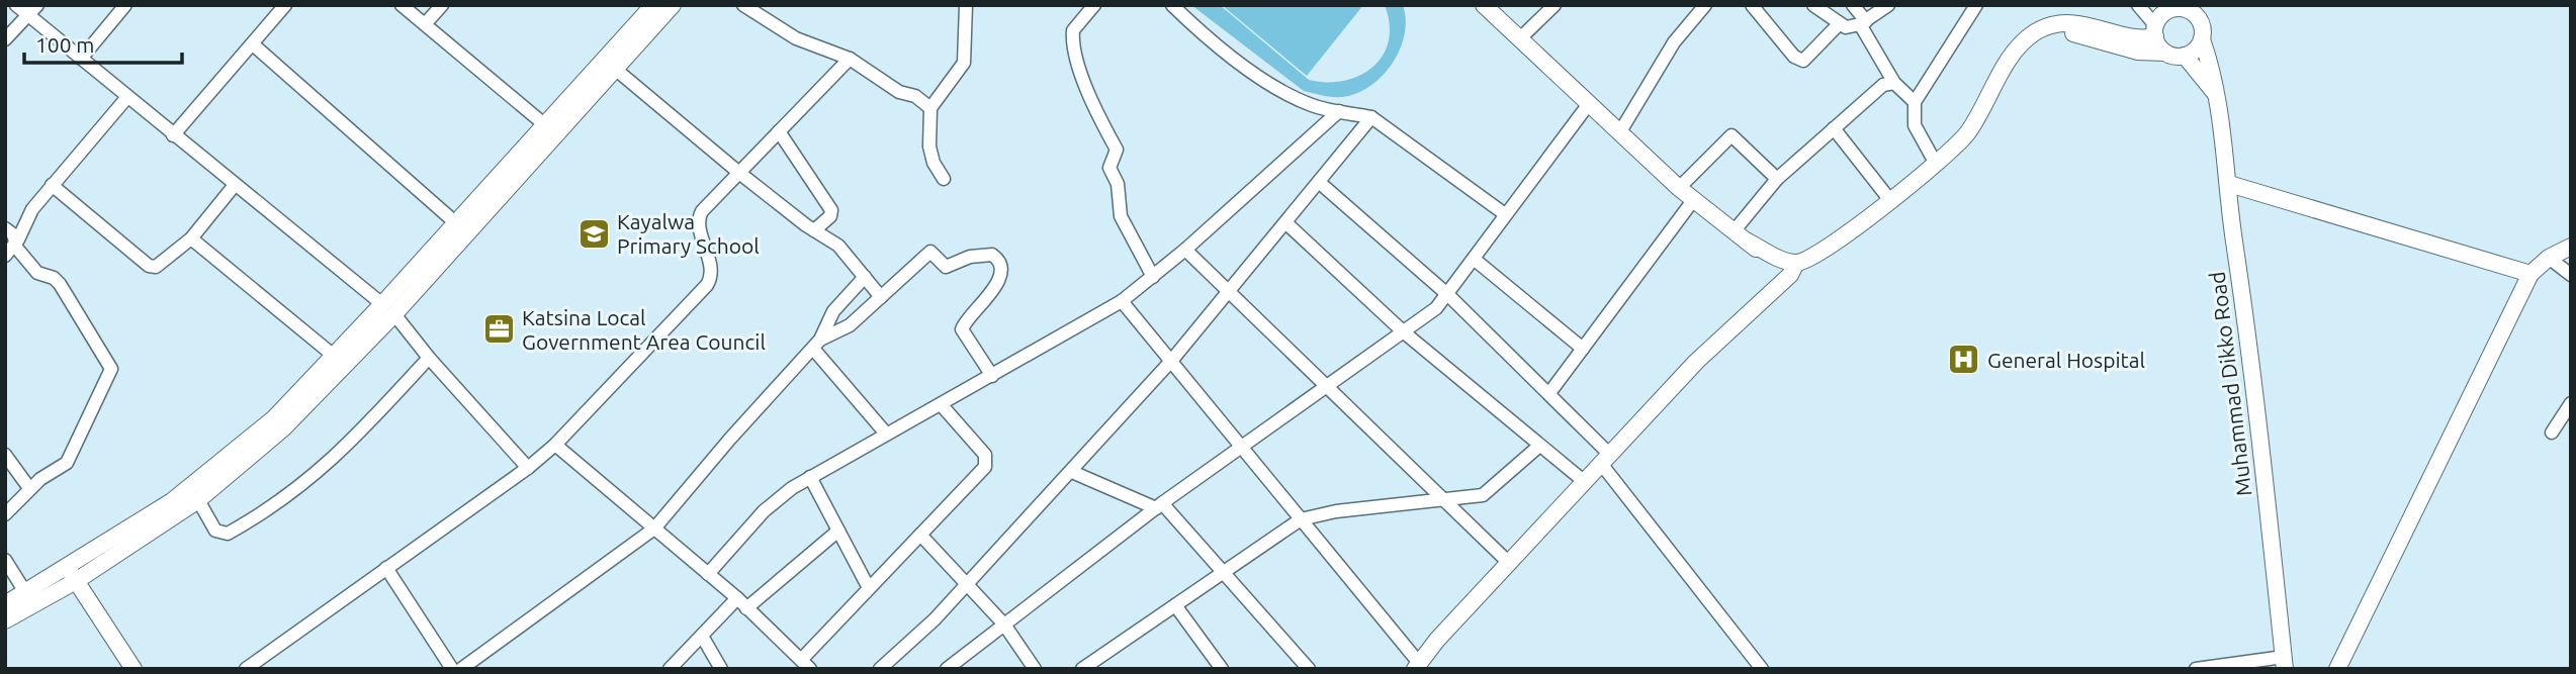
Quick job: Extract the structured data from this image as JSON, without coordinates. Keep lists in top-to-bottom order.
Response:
{
  "streets": {
    "main road": ["Muhammad Dikko Road"]
  },
  "places": {
    "school or university": ["Kayalwa Primary School"],
    "office": ["Katsina Local Government Area Council"],
    "hospital": ["General Hospital"]
  },
  "scale_bar": "100 m"
}
